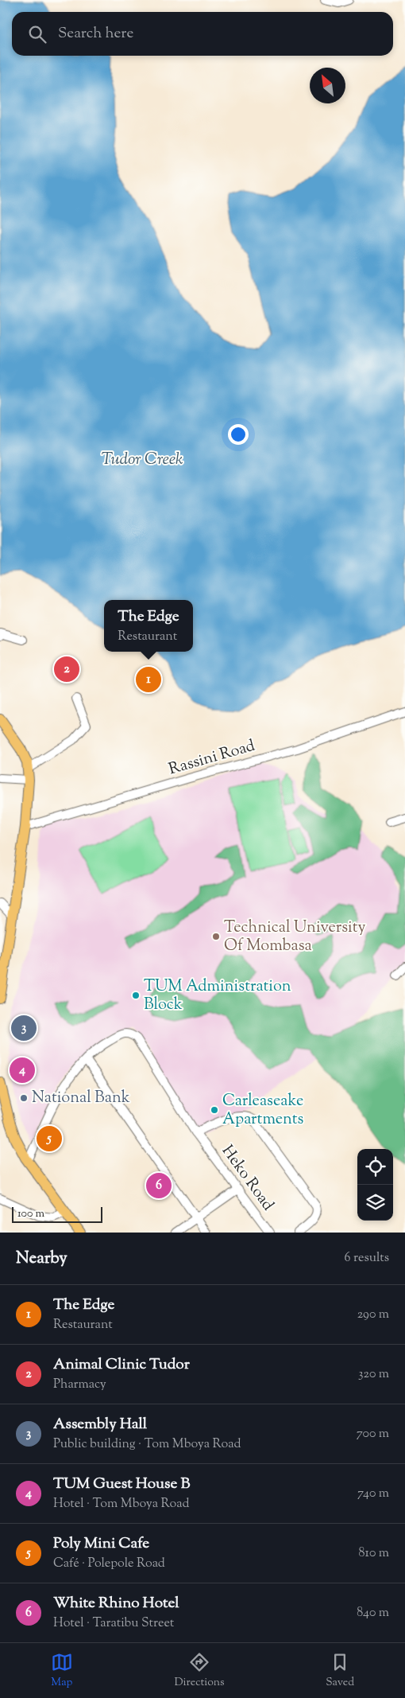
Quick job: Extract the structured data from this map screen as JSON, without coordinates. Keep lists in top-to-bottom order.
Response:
{
  "streets": {
    "street": ["Rassini Road", "Heko Road"]
  },
  "water": ["Tudor Creek"],
  "places": [
    "Technical University Of Mombasa",
    "TUM Administration Block",
    "National Bank",
    "Carleaseake Apartments"
  ],
  "scale_bar": "100 m",
  "north": "top left",
  "page": {
    "search": "Search here",
    "popup": ["The Edge", "Restaurant"],
    "pins": [
      "2",
      "1",
      "3",
      "4",
      "5",
      "6"
    ],
    "scale": "100 m",
    "heading": ["Nearby", "6 results"],
    "list": [
      {
        "mark": "1",
        "name": "The Edge",
        "note": "Restaurant",
        "value": "290 m"
      },
      {
        "mark": "2",
        "name": "Animal Clinic Tudor",
        "note": "Pharmacy",
        "value": "320 m"
      },
      {
        "mark": "3",
        "name": "Assembly Hall",
        "note": "Public building · Tom Mboya Road",
        "value": "700 m"
      },
      {
        "mark": "4",
        "name": "TUM Guest House B",
        "note": "Hotel · Tom Mboya Road",
        "value": "740 m"
      },
      {
        "mark": "5",
        "name": "Poly Mini Cafe",
        "note": "Café · Polepole Road",
        "value": "810 m"
      },
      {
        "mark": "6",
        "name": "White Rhino Hotel",
        "note": "Hotel · Taratibu Street",
        "value": "840 m"
      }
    ],
    "nav": ["Map", "Directions", "Saved"]
  }
}
